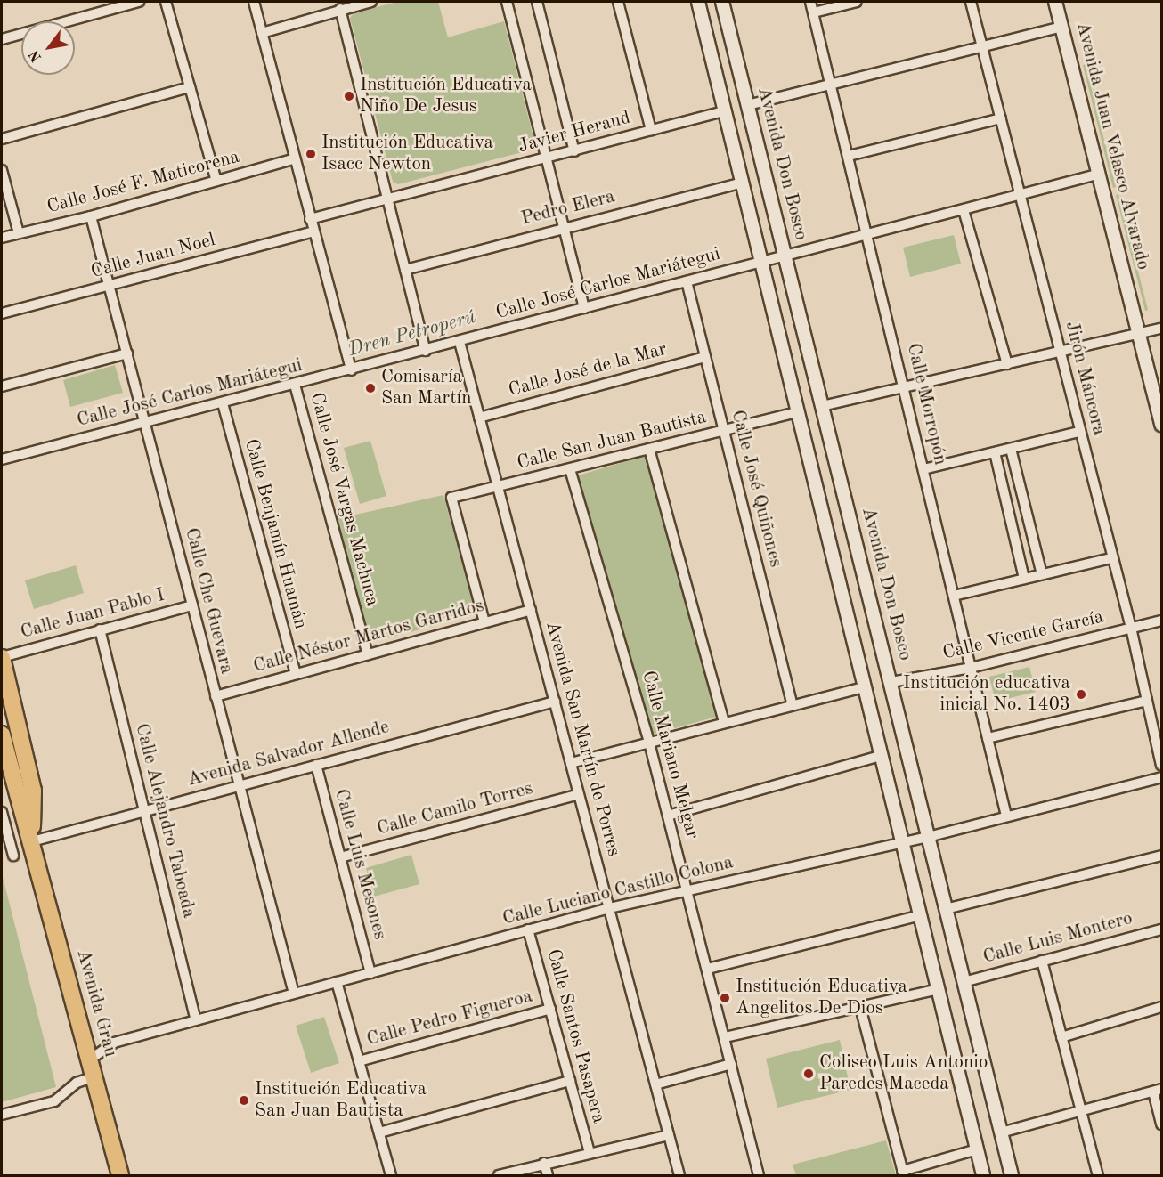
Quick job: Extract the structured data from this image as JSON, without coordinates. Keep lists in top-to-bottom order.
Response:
{
  "streets": {
    "main road": ["Avenida Grau"],
    "street": [
      "Javier Heraud",
      "Avenida Juan Velasco Alvarado",
      "Avenida Don Bosco",
      "Calle José F. Maticorena",
      "Pedro Elera",
      "Calle Juan Noel",
      "Calle José Carlos Mariátegui",
      "Calle José de la Mar",
      "Jirón Máncora",
      "Calle Morropón",
      "Calle San Juan Bautista",
      "Calle José Quiñones",
      "Calle José Vargas Machuca",
      "Calle Benjamín Huamán",
      "Calle Che Guevara",
      "Calle Juan Pablo I",
      "Calle Vicente García",
      "Calle Néstor Martos Garridos",
      "Avenida San Martín de Porres",
      "Avenida Salvador Allende",
      "Calle Mariano Melgar",
      "Calle Camilo Torres",
      "Calle Alejandro Taboada",
      "Calle Luis Mesones",
      "Calle Luciano Castillo Colona",
      "Calle Luis Montero",
      "Calle Pedro Figueroa",
      "Calle Santos Pasapera"
    ]
  },
  "crossings": [
    ["Avenida Juan Velasco Alvarado", "Calle José Carlos Mariátegui"],
    ["Avenida Don Bosco", "Calle José Carlos Mariátegui"],
    ["Avenida Don Bosco", "Calle Vicente García"],
    ["Avenida Don Bosco", "Calle Luciano Castillo Colona"],
    ["Avenida Don Bosco", "Calle Luis Montero"],
    ["Calle José F. Maticorena", "Calle Che Guevara"],
    ["Calle Juan Noel", "Calle Che Guevara"],
    ["Calle José Carlos Mariátegui", "Jirón Máncora"],
    ["Calle José Carlos Mariátegui", "Calle Morropón"],
    ["Calle José Carlos Mariátegui", "Calle José Quiñones"],
    ["Calle José Carlos Mariátegui", "Calle José Vargas Machuca"],
    ["Calle José Carlos Mariátegui", "Calle Benjamín Huamán"],
    ["Calle José Carlos Mariátegui", "Calle Che Guevara"],
    ["Calle José Carlos Mariátegui", "Avenida San Martín de Porres"],
    ["Calle José de la Mar", "Calle José Quiñones"],
    ["Calle José de la Mar", "Avenida San Martín de Porres"],
    ["Jirón Máncora", "Calle Vicente García"],
    ["Calle Morropón", "Calle Vicente García"],
    ["Calle Morropón", "Calle Luciano Castillo Colona"],
    ["Calle San Juan Bautista", "Calle José Quiñones"],
    ["Calle San Juan Bautista", "Calle Néstor Martos Garridos"],
    ["Calle San Juan Bautista", "Avenida San Martín de Porres"],
    ["Calle San Juan Bautista", "Calle Mariano Melgar"],
    ["Calle José Vargas Machuca", "Calle Néstor Martos Garridos"],
    ["Calle Benjamín Huamán", "Calle Néstor Martos Garridos"],
    ["Calle Che Guevara", "Calle Juan Pablo I"],
    ["Calle Che Guevara", "Calle Néstor Martos Garridos"],
    ["Calle Che Guevara", "Avenida Salvador Allende"],
    ["Calle Che Guevara", "Calle Luciano Castillo Colona"],
    ["Calle Juan Pablo I", "Calle Alejandro Taboada"],
    ["Calle Juan Pablo I", "Avenida Grau"],
    ["Calle Néstor Martos Garridos", "Avenida San Martín de Porres"],
    ["Avenida San Martín de Porres", "Avenida Salvador Allende"],
    ["Avenida San Martín de Porres", "Calle Camilo Torres"],
    ["Avenida San Martín de Porres", "Calle Luciano Castillo Colona"],
    ["Avenida Salvador Allende", "Calle Alejandro Taboada"],
    ["Avenida Salvador Allende", "Calle Luis Mesones"],
    ["Avenida Salvador Allende", "Avenida Grau"],
    ["Calle Mariano Melgar", "Calle Luciano Castillo Colona"],
    ["Calle Camilo Torres", "Calle Luis Mesones"],
    ["Calle Alejandro Taboada", "Calle Luciano Castillo Colona"],
    ["Calle Luis Mesones", "Calle Luciano Castillo Colona"],
    ["Calle Luciano Castillo Colona", "Avenida Grau"],
    ["Calle Luciano Castillo Colona", "Calle Santos Pasapera"],
    ["Calle Pedro Figueroa", "Calle Santos Pasapera"]
  ],
  "water": ["Dren Petroperú"],
  "places": [
    "Institución Educativa Niño De Jesus",
    "Institución Educativa Isacc Newton",
    "Comisaría San Martín",
    "Institución educativa inicial No. 1403",
    "Institución Educativa Angelitos De Dios",
    "Coliseo Luis Antonio Paredes Maceda",
    "Institución Educativa San Juan Bautista"
  ],
  "north": "bottom left"
}
